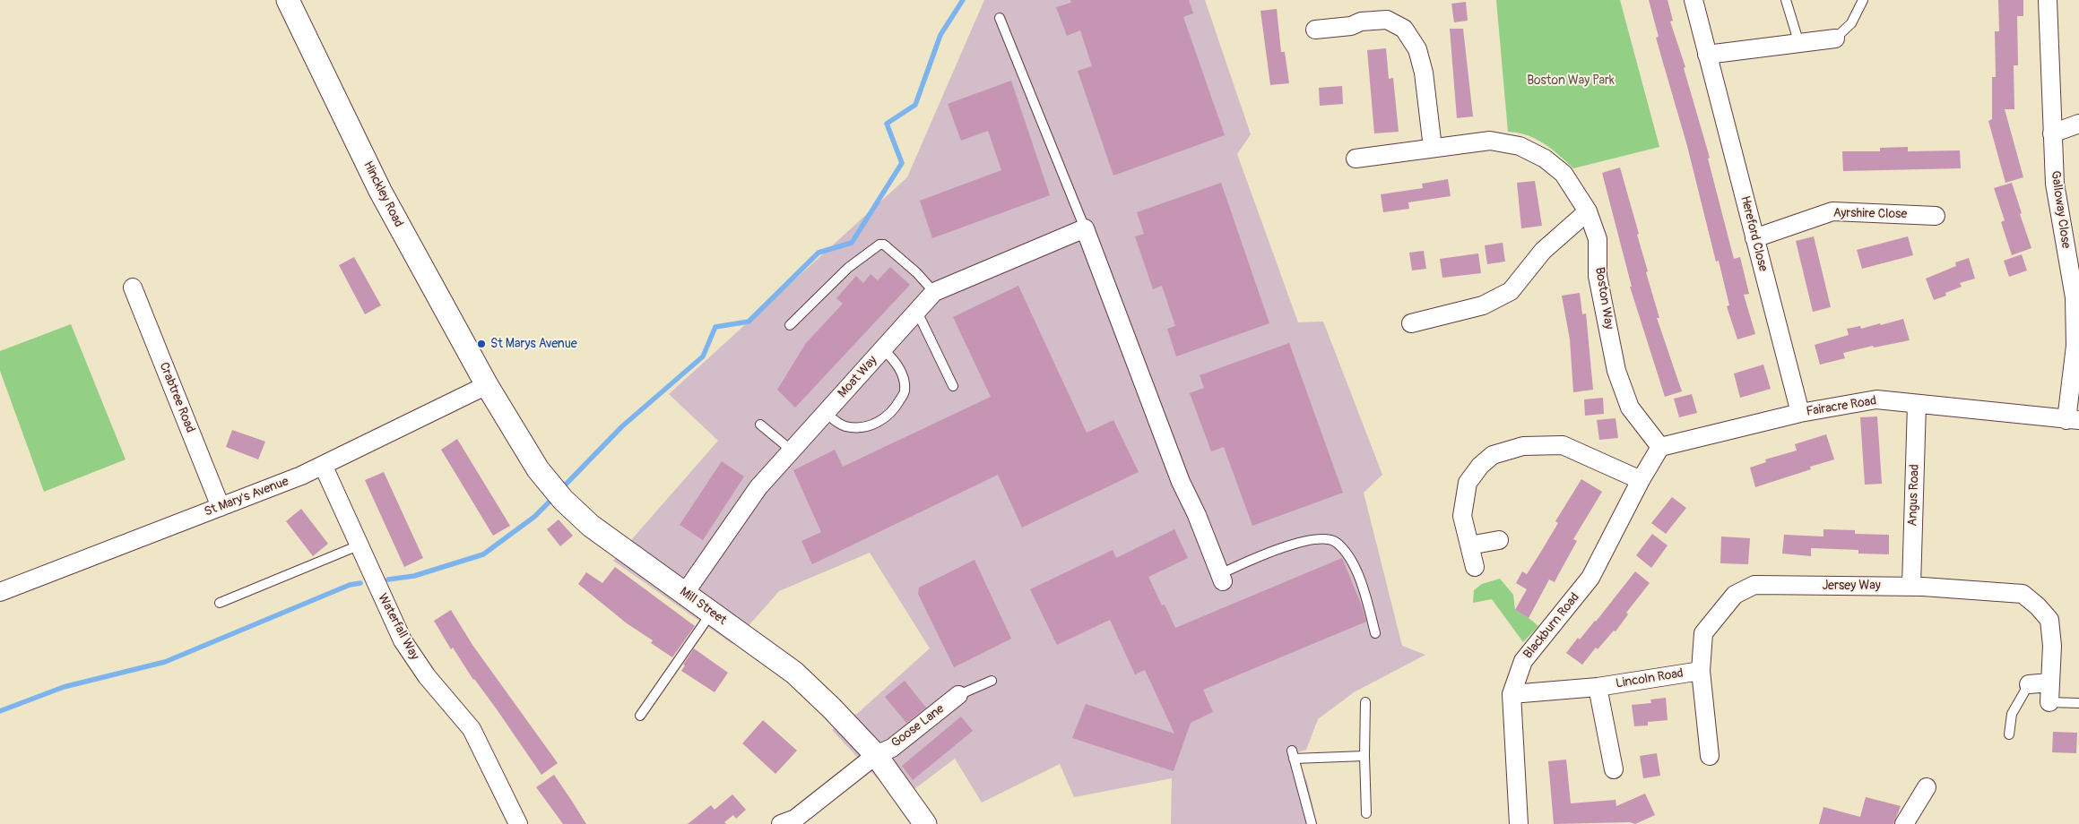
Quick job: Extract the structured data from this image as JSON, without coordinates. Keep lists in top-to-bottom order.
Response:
{
  "streets": {
    "street": [
      "Hinckley Road",
      "Galloway Close",
      "Ayrshire Close",
      "Hereford Close",
      "Boston Way",
      "Moat Way",
      "Crabtree Road",
      "Fairacre Road",
      "Angus Road",
      "St Mary's Avenue",
      "Jersey Way",
      "Mill Street",
      "Blackburn Road",
      "Waterfall Way",
      "Lincoln Road",
      "Goose Lane"
    ]
  },
  "crossings": [
    ["Hinckley Road", "St Mary's Avenue"],
    ["Hinckley Road", "Mill Street"],
    ["Galloway Close", "Fairacre Road"],
    ["Ayrshire Close", "Hereford Close"],
    ["Hereford Close", "Fairacre Road"],
    ["Boston Way", "Fairacre Road"],
    ["Boston Way", "Blackburn Road"],
    ["Moat Way", "Mill Street"],
    ["Crabtree Road", "St Mary's Avenue"],
    ["Fairacre Road", "Angus Road"],
    ["Fairacre Road", "Blackburn Road"],
    ["Angus Road", "Jersey Way"],
    ["St Mary's Avenue", "Mill Street"],
    ["St Mary's Avenue", "Waterfall Way"],
    ["Jersey Way", "Lincoln Road"],
    ["Mill Street", "Goose Lane"],
    ["Blackburn Road", "Lincoln Road"]
  ],
  "parks": ["Boston Way Park"],
  "places": ["St Marys Avenue"]
}
